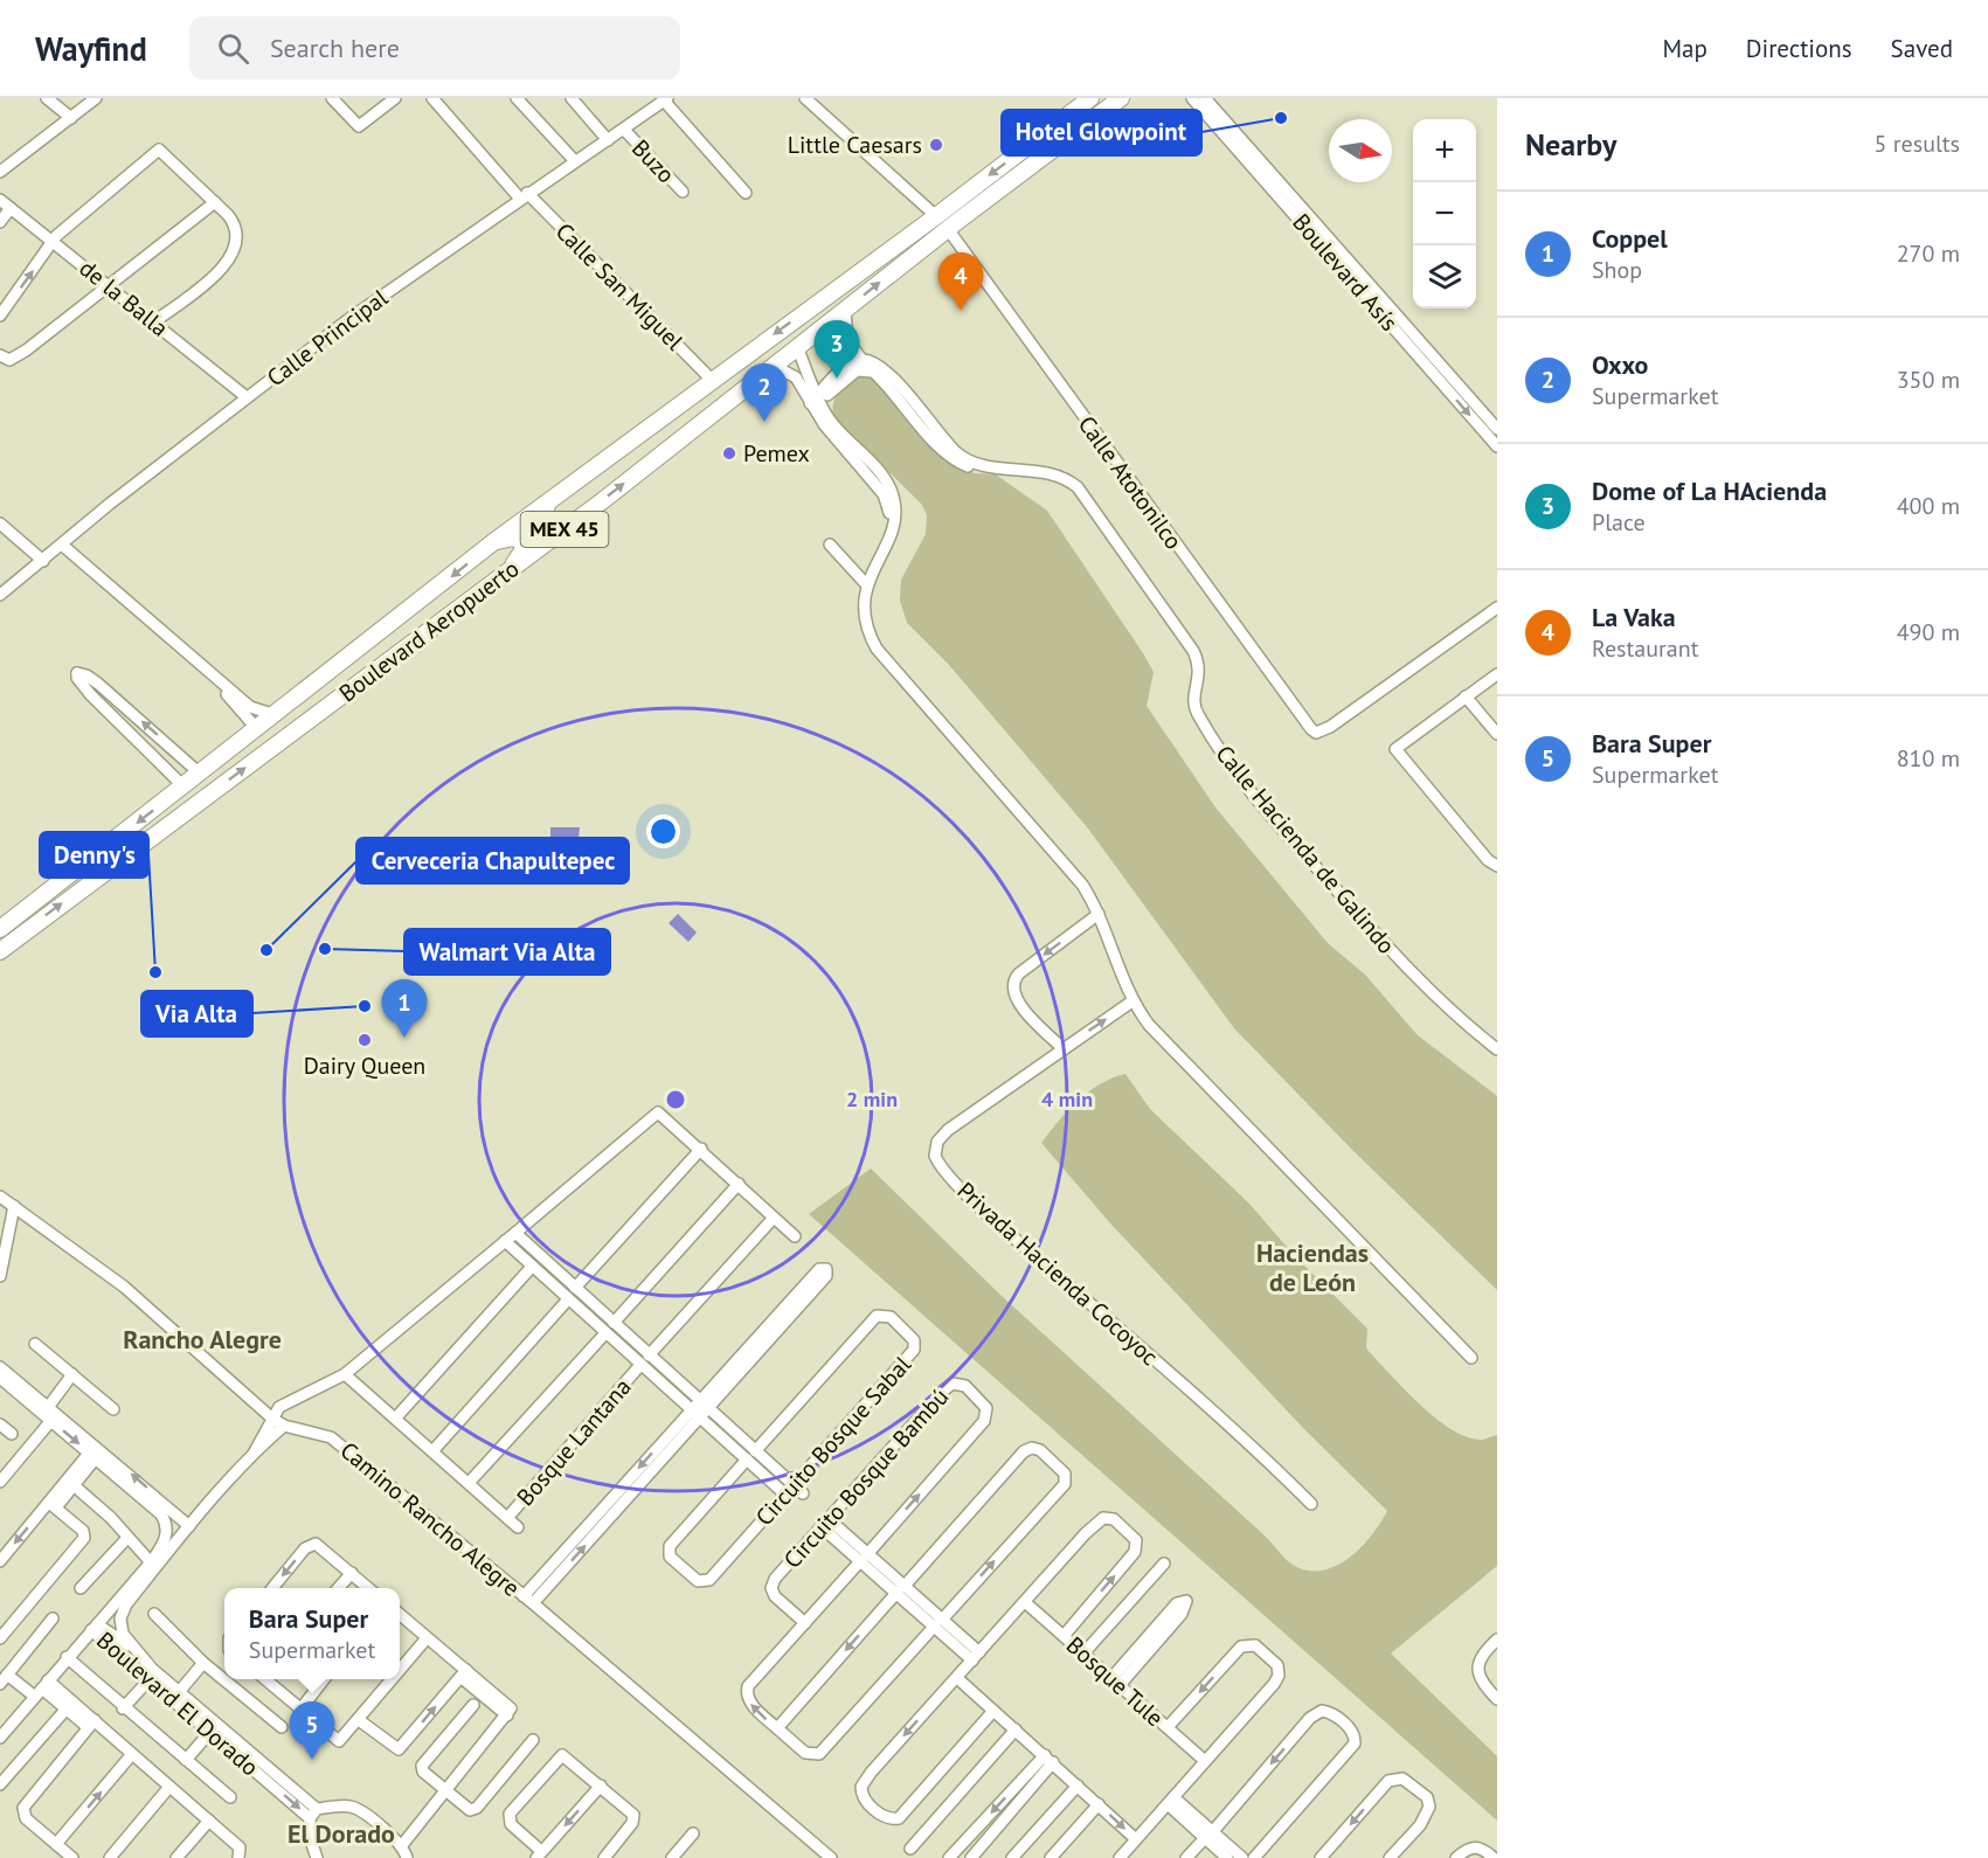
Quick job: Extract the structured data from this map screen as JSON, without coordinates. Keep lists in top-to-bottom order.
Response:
{
  "streets": {
    "highway": ["MEX 45", "Boulevard Aeropuerto"],
    "street": [
      "Buzo",
      "Boulevard Asís",
      "Calle San Miguel",
      "de la Balla",
      "Calle Principal",
      "Calle Atotonilco",
      "Calle Hacienda de Galindo",
      "Privada Hacienda Cocoyoc",
      "Circuito Bosque Sabal",
      "Bosque Lantana",
      "Circuito Bosque Bambú",
      "Camino Rancho Alegre",
      "Bosque Tule",
      "Boulevard El Dorado"
    ]
  },
  "crossings": [
    ["Buzo", "Calle Principal"],
    ["Calle San Miguel", "Calle Principal"],
    ["Calle San Miguel", "Boulevard Aeropuerto"],
    ["de la Balla", "Calle Principal"],
    ["Calle Atotonilco", "Boulevard Aeropuerto"],
    ["Boulevard Aeropuerto", "Calle Hacienda de Galindo"],
    ["Camino Rancho Alegre", "Boulevard El Dorado"]
  ],
  "districts": ["Haciendas de León", "Rancho Alegre", "El Dorado"],
  "places": [
    "Hotel Glowpoint",
    "Little Caesars",
    "Pemex",
    "Walmart Via Alta",
    "Cerveceria Chapultepec",
    "Denny's",
    "Via Alta",
    "Dairy Queen"
  ],
  "north": "right",
  "page": {
    "header": "Wayfind",
    "search": "Search here",
    "nav": ["Map", "Directions", "Saved"],
    "heading": ["Nearby", "5 results"],
    "map_buttons": ["+", "−"],
    "list": [
      {
        "mark": "1",
        "name": "Coppel",
        "note": "Shop",
        "value": "270 m"
      },
      {
        "mark": "2",
        "name": "Oxxo",
        "note": "Supermarket",
        "value": "350 m"
      },
      {
        "mark": "3",
        "name": "Dome of La HAcienda",
        "note": "Place",
        "value": "400 m"
      },
      {
        "mark": "4",
        "name": "La Vaka",
        "note": "Restaurant",
        "value": "490 m"
      },
      {
        "mark": "5",
        "name": "Bara Super",
        "note": "Supermarket",
        "value": "810 m"
      }
    ],
    "pins": [
      "4",
      "3",
      "2",
      "1",
      "5"
    ],
    "popup": ["Bara Super", "Supermarket"]
  },
  "rings": ["2 min", "4 min"]
}
